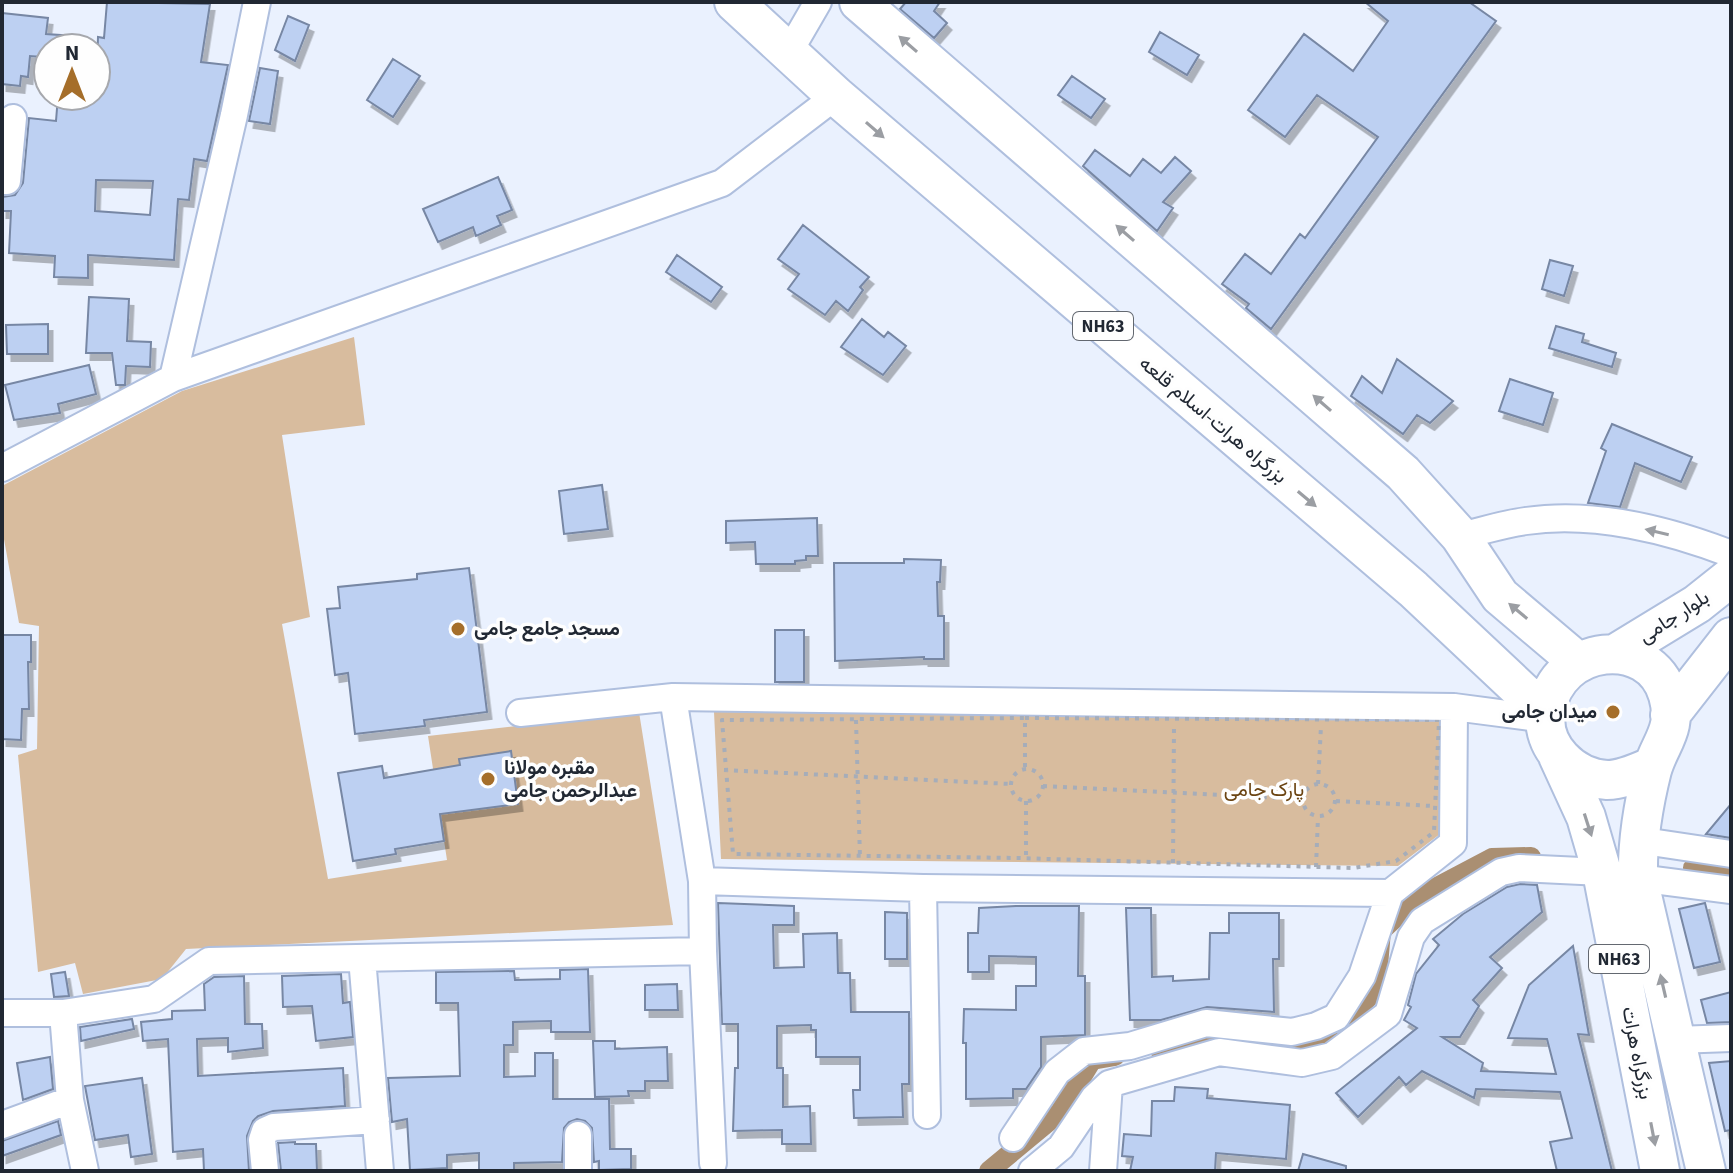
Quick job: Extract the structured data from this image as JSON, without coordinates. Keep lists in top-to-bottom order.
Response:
{
  "streets": {
    "highway": [
      "NH63",
      "بزرگراه هرات-اسلام قلعه",
      "بلوار جامی",
      "بزرگراه هرات"
    ]
  },
  "crossings": [
    ["NH63", "بزرگراه هرات-اسلام قلعه"],
    ["NH63", "بلوار جامی"],
    ["NH63", "بزرگراه هرات"],
    ["بزرگراه هرات-اسلام قلعه", "بلوار جامی"],
    ["بزرگراه هرات-اسلام قلعه", "بزرگراه هرات"],
    ["بلوار جامی", "بزرگراه هرات"]
  ],
  "parks": ["پارک جامی"],
  "places": ["مسجد جامع جامی", "میدان جامی", "مقبره مولانا عبدالرحمن جامی"],
  "north": "top"
}
